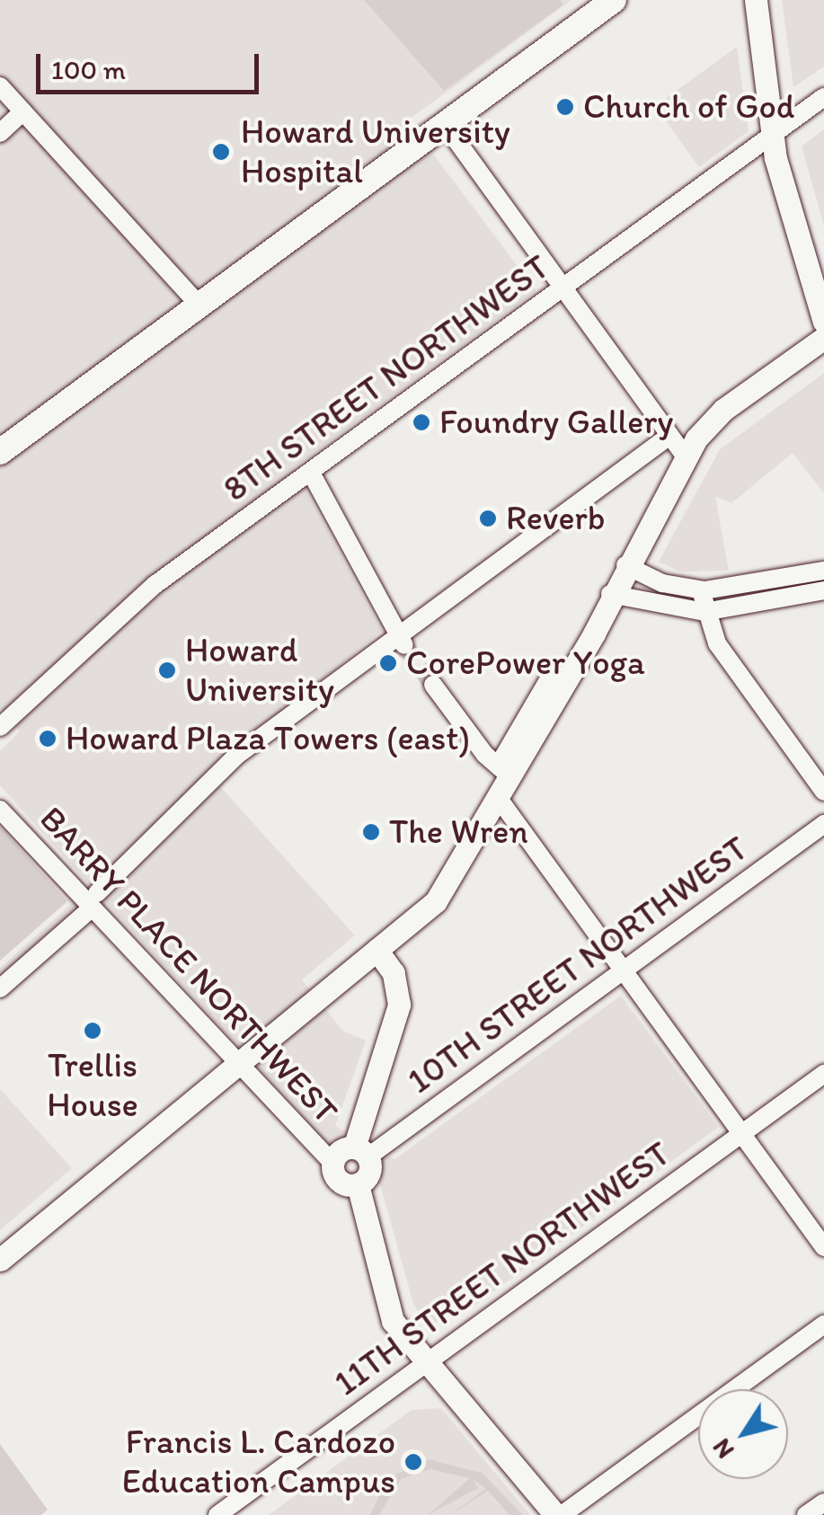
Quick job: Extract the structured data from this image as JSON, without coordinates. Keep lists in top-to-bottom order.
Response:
{
  "streets": {
    "street": [
      "8TH STREET NORTHWEST",
      "BARRY PLACE NORTHWEST",
      "10TH STREET NORTHWEST",
      "11TH STREET NORTHWEST"
    ]
  },
  "crossings": [
    ["BARRY PLACE NORTHWEST", "10TH STREET NORTHWEST"]
  ],
  "places": [
    "Church of God",
    "Howard University Hospital",
    "Foundry Gallery",
    "Reverb",
    "CorePower Yoga",
    "Howard University",
    "Howard Plaza Towers (east)",
    "The Wren",
    "Trellis House",
    "Francis L. Cardozo Education Campus"
  ],
  "scale_bar": "100 m",
  "north": "bottom left"
}
